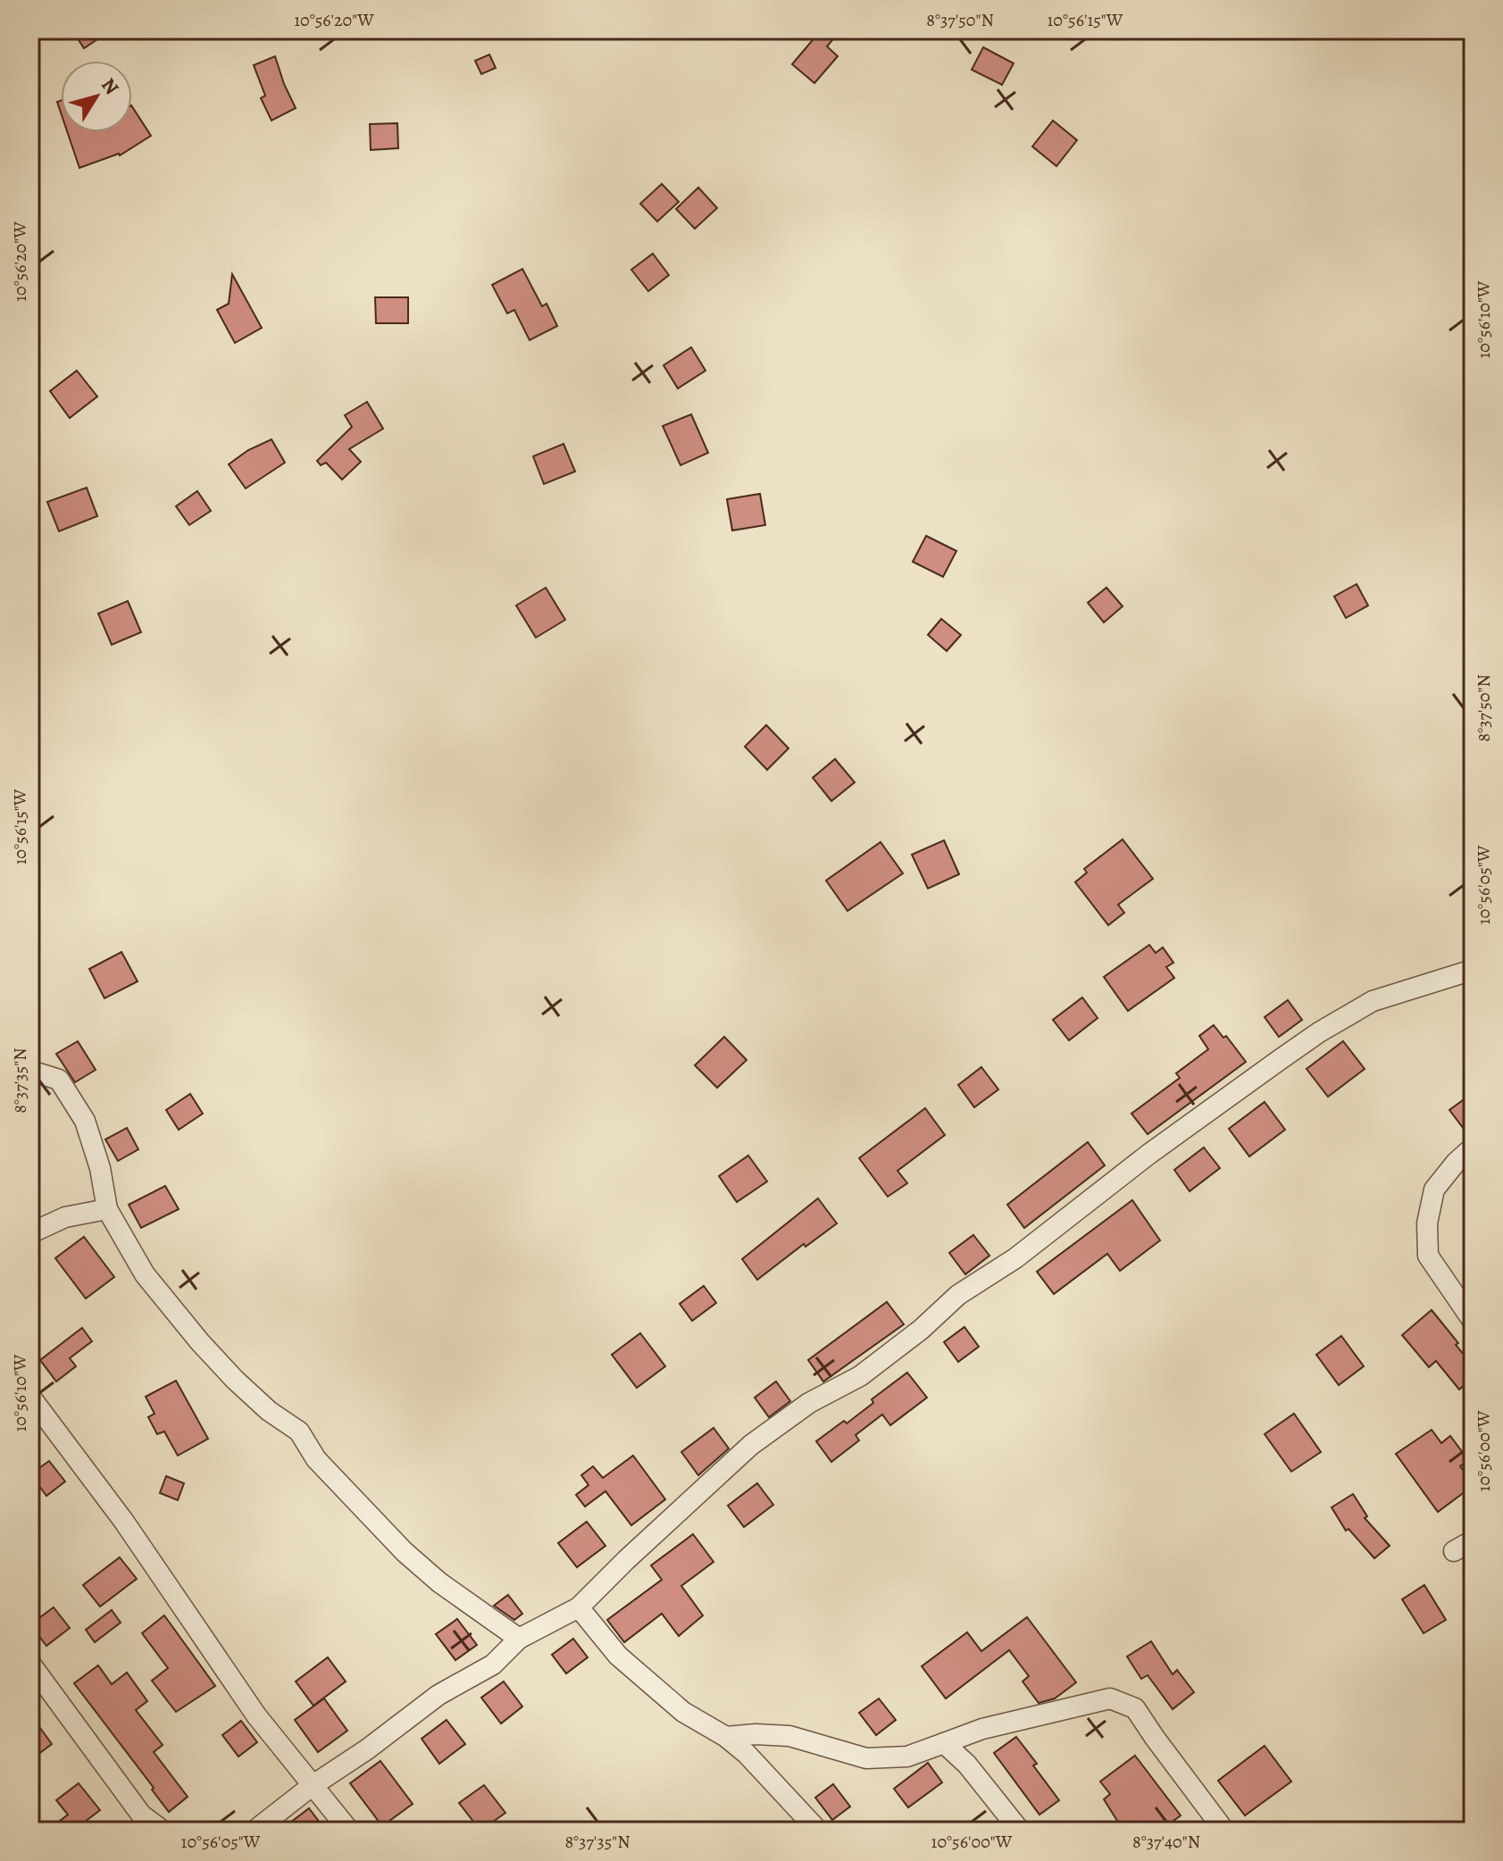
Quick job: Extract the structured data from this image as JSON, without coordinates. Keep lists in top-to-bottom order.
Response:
{
  "north": "top right",
  "coordinates": [
    "10°56'20\"W",
    "8°37'50\"N",
    "10°56'15\"W",
    "10°56'10\"W",
    "10°56'05\"W",
    "8°37'35\"N",
    "10°56'00\"W",
    "8°37'40\"N"
  ]
}
